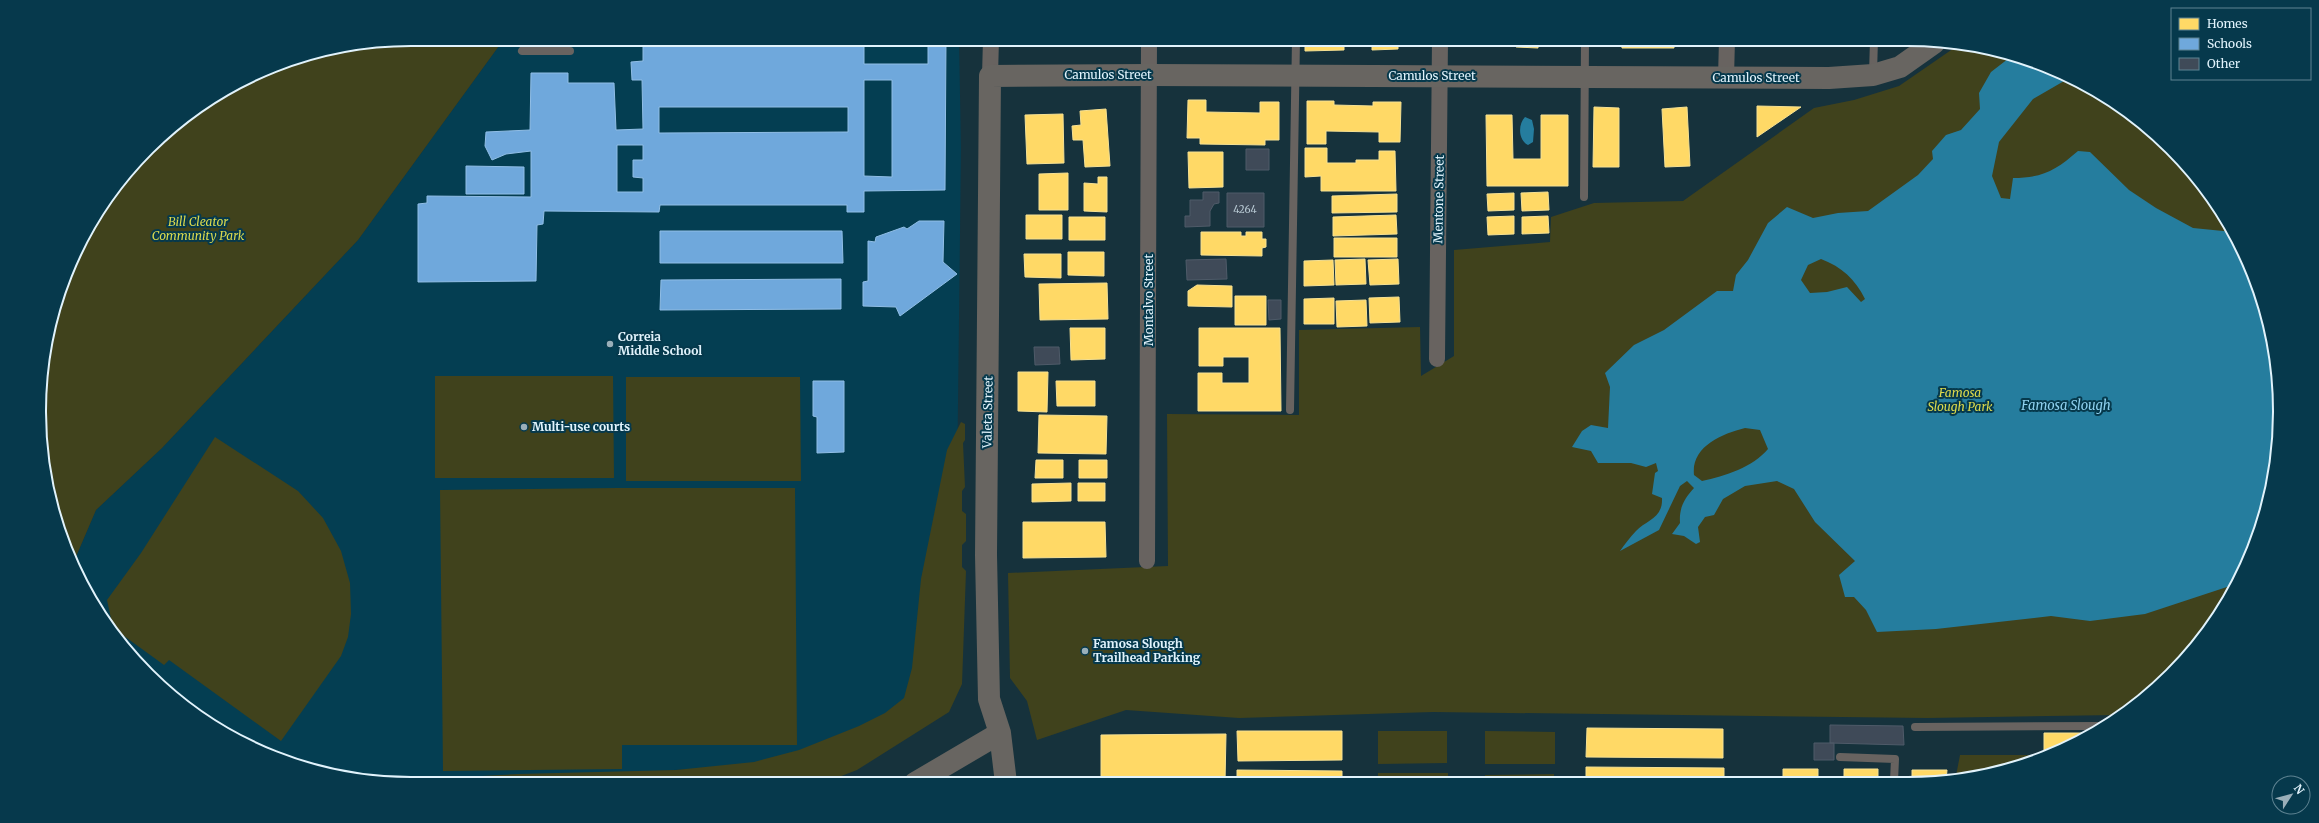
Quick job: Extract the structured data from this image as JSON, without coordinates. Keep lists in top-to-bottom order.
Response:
{
  "streets": {
    "street": [
      "Camulos Street",
      "Mentone Street",
      "Montalvo Street",
      "Valeta Street"
    ]
  },
  "crossings": [
    ["Camulos Street", "Mentone Street"],
    ["Camulos Street", "Montalvo Street"],
    ["Camulos Street", "Valeta Street"]
  ],
  "water": ["Famosa Slough"],
  "parks": ["Bill Cleator Community Park", "Famosa Slough Park"],
  "places": ["Correia Middle School", "Multi-use courts", "Famosa Slough Trailhead Parking"],
  "house_numbers": ["4264"],
  "legend": ["Homes", "Schools", "Other"],
  "north": "top right"
}
